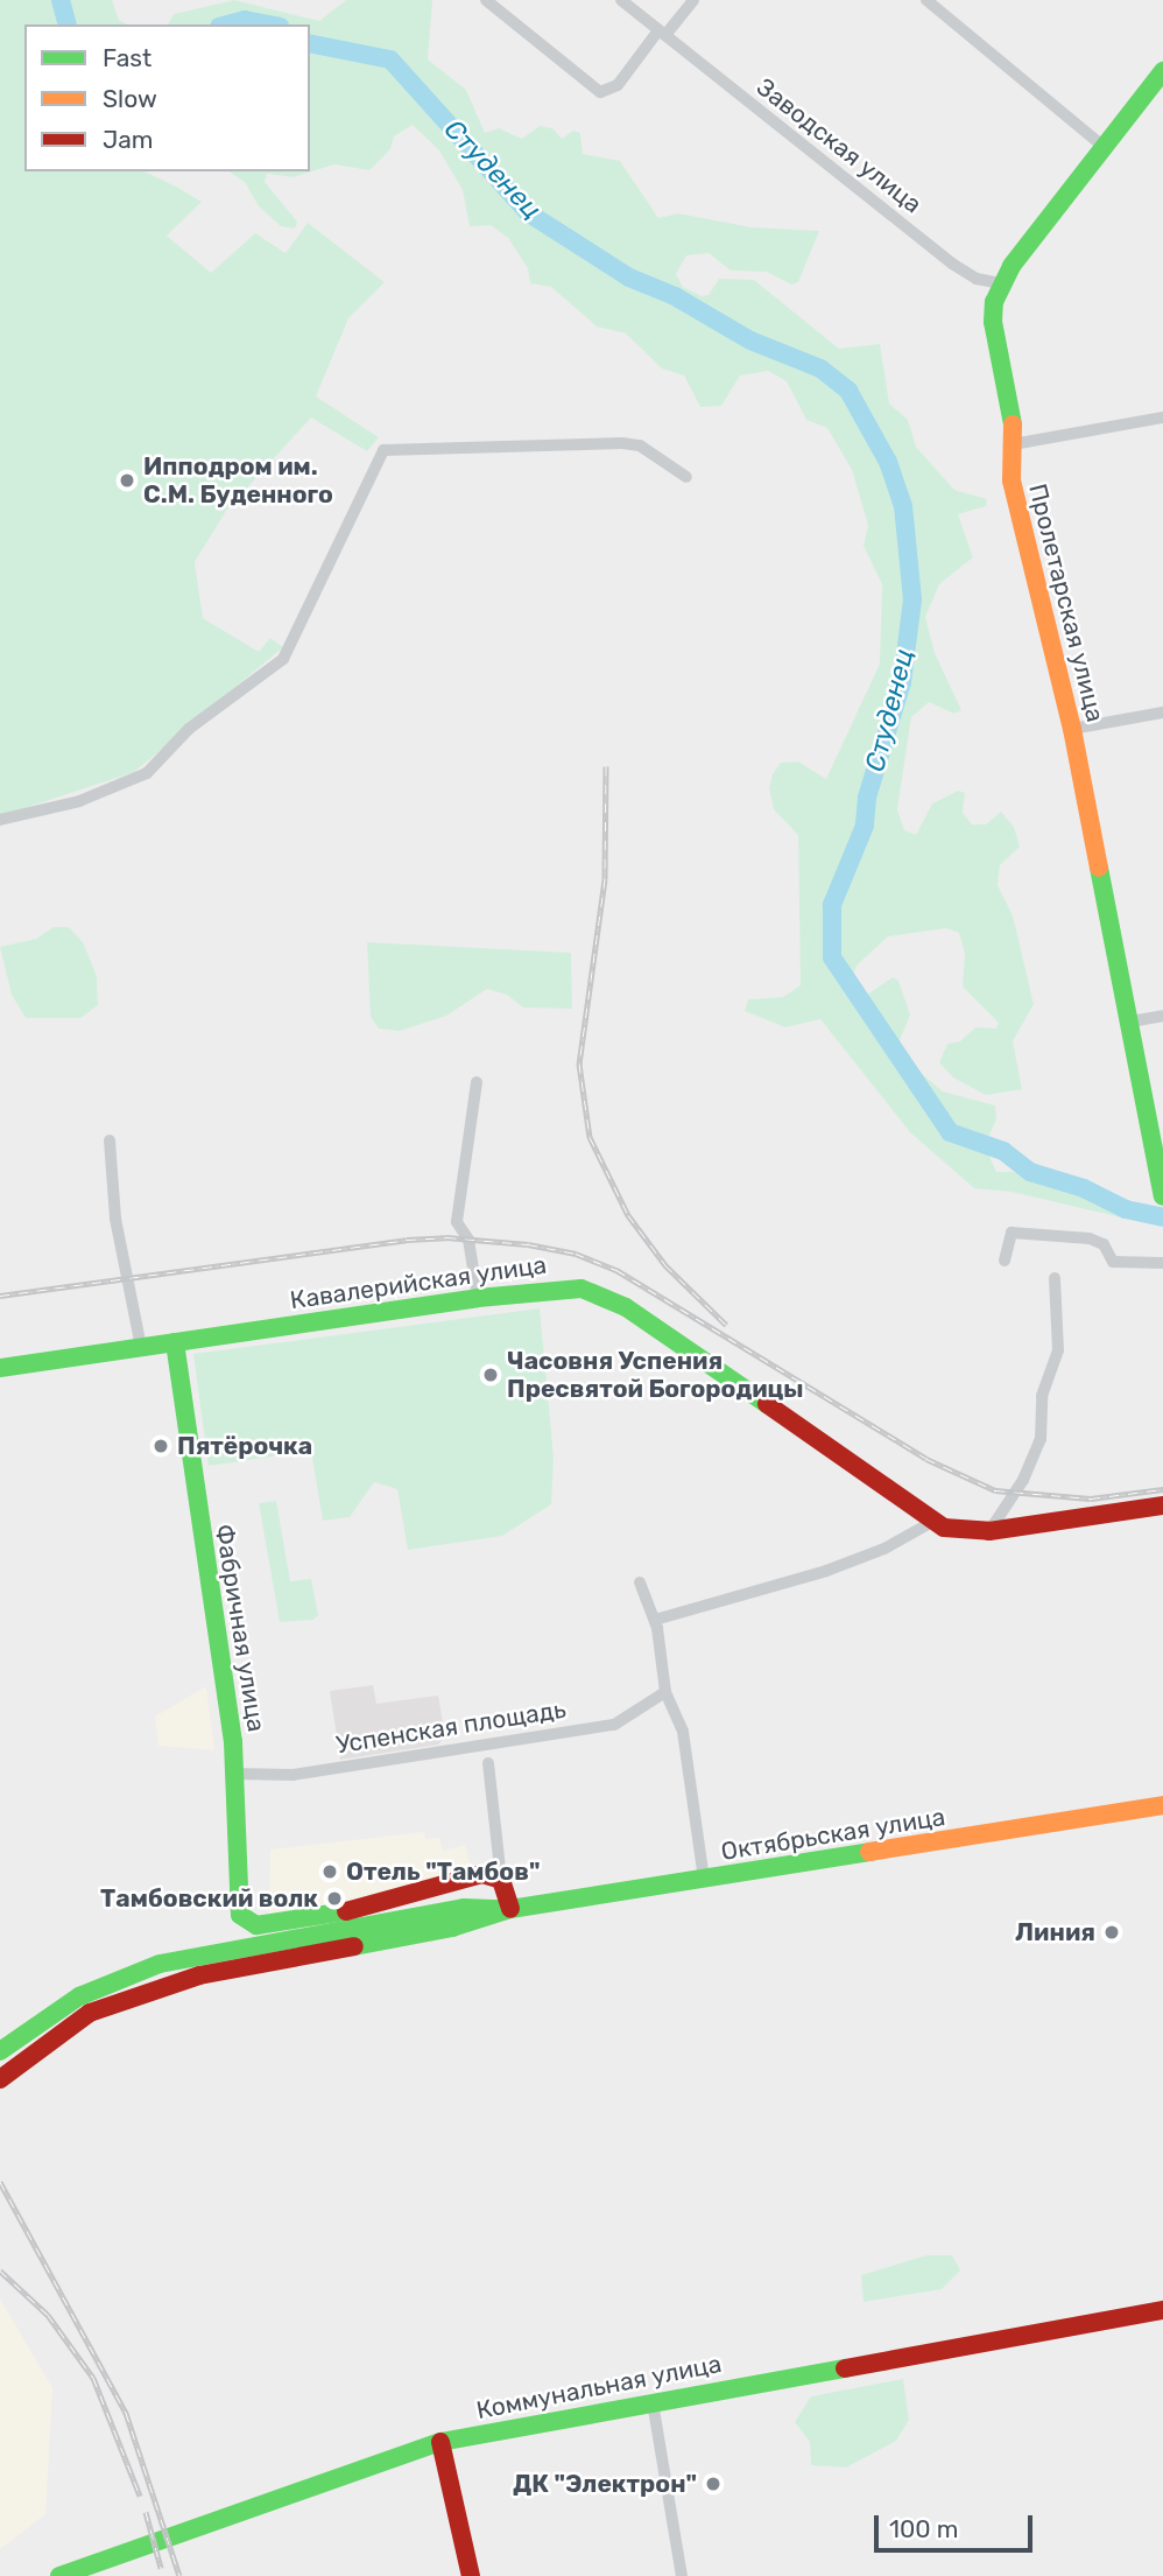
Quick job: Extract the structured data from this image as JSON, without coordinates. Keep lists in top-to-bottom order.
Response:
{
  "streets": {
    "main road": [
      "Пролетарская улица",
      "Кавалерийская улица",
      "Фабричная улица",
      "Октябрьская улица",
      "Коммунальная улица"
    ],
    "street": ["Заводская улица", "Успенская площадь"]
  },
  "crossings": [
    ["Заводская улица", "Пролетарская улица"],
    ["Кавалерийская улица", "Фабричная улица"],
    ["Фабричная улица", "Успенская площадь"]
  ],
  "water": ["Студенец"],
  "places": [
    "Ипподром им. С.М. Буденного",
    "Часовня Успения Пресвятой Богородицы",
    "Пятёрочка",
    "Отель \"Тамбов\"",
    "Тамбовский волк",
    "Линия",
    "ДК \"Электрон\""
  ],
  "legend": ["Fast", "Slow", "Jam"],
  "scale_bar": "100 m"
}
